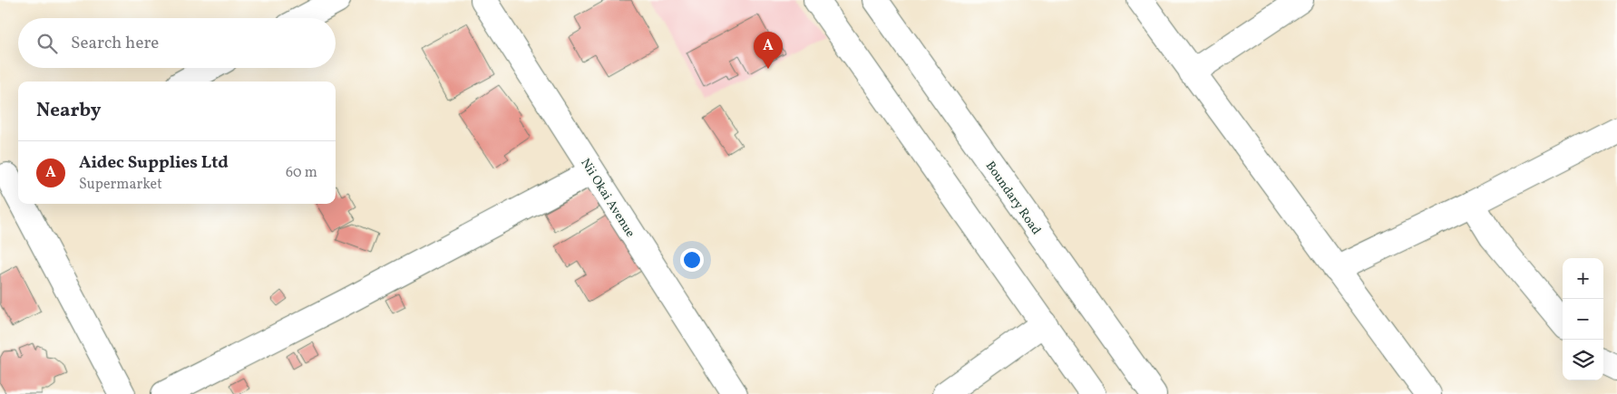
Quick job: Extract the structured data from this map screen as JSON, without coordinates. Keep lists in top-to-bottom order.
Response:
{
  "streets": {
    "street": ["Nii Okai Avenue", "Boundary Road"]
  },
  "page": {
    "search": "Search here",
    "pins": "A",
    "heading": "Nearby",
    "list": [
      {
        "mark": "A",
        "name": "Aidec Supplies Ltd",
        "note": "Supermarket",
        "value": "60 m"
      }
    ],
    "map_buttons": ["+", "−"]
  }
}
